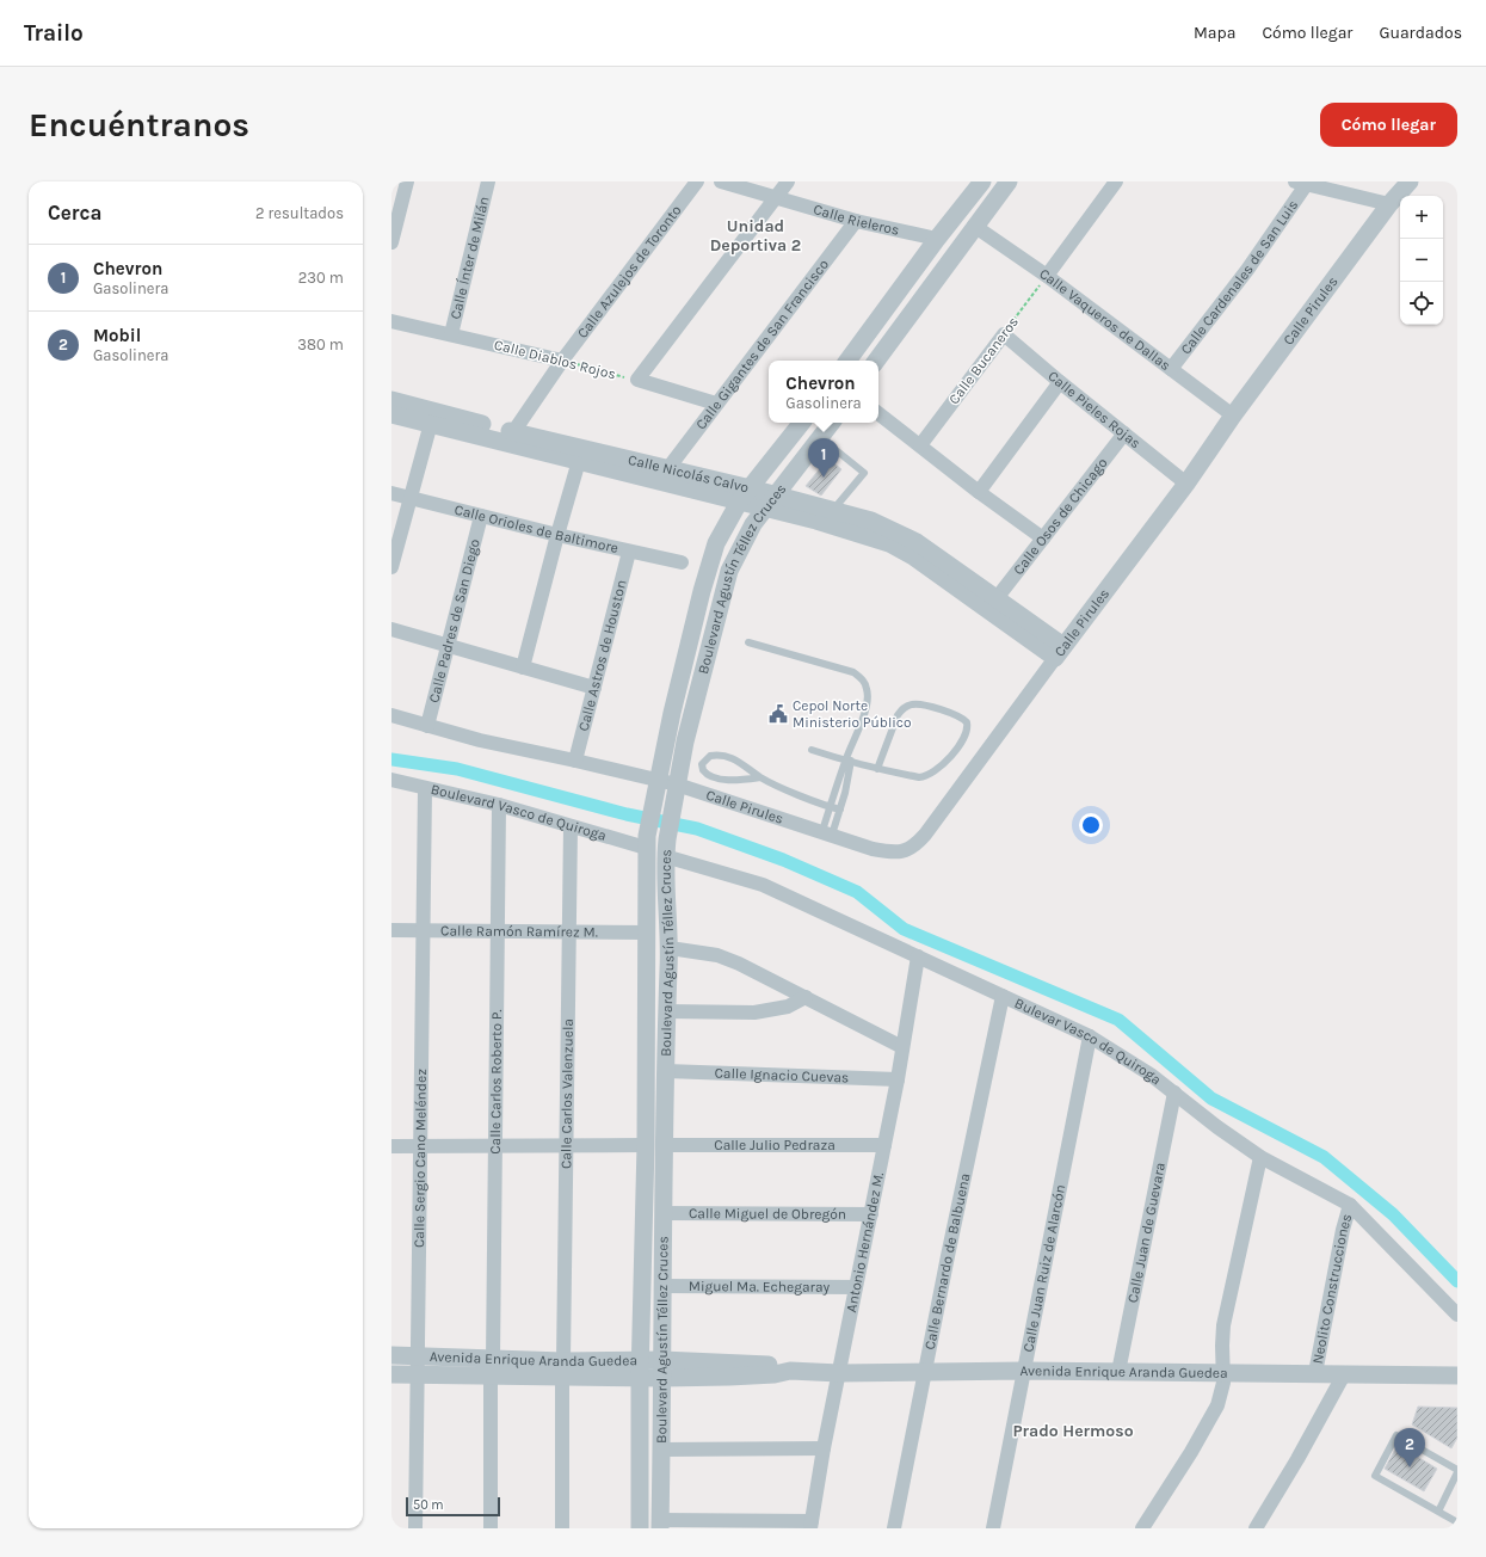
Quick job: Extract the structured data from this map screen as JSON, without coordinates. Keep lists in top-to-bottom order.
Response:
{
  "streets": {
    "street": [
      "Calle Rieleros",
      "Calle Ínter de Milán",
      "Calle Azulejos de Toronto",
      "Calle Cardenales de San Luis",
      "Calle Pirules",
      "Calle Vaqueros de Dallas",
      "Calle Gigantes de San Francisco",
      "Calle Diablos Rojos",
      "Calle Bucaneros",
      "Calle Pieles Rojas",
      "Calle Nicolás Calvo",
      "Calle Osos de Chicago",
      "Calle Orioles de Baltimore",
      "Boulevard Agustín Téllez Cruces",
      "Calle Padres de San Diego",
      "Calle Astros de Houston",
      "Boulevard Vasco de Quiroga",
      "Calle Ramón Ramírez M.",
      "Bulevar Vasco de Quiroga",
      "Calle Ignacio Cuevas",
      "Calle Carlos Roberto P.",
      "Calle Carlos Valenzuela",
      "Calle Julio Pedraza",
      "Calle Sergio Cano Meléndez",
      "Calle Miguel de Obregón",
      "Calle Juan de Guevara",
      "Antonio Hernández M.",
      "Calle Bernardo de Balbuena",
      "Calle Juan Ruiz de Alarcón",
      "Miguel Ma. Echegaray",
      "Neolito Construcciones",
      "Avenida Enrique Aranda Guedea"
    ]
  },
  "crossings": [
    ["Calle Rieleros", "Calle Gigantes de San Francisco"],
    ["Calle Ínter de Milán", "Calle Diablos Rojos"],
    ["Calle Azulejos de Toronto", "Calle Diablos Rojos"],
    ["Calle Azulejos de Toronto", "Calle Nicolás Calvo"],
    ["Calle Cardenales de San Luis", "Calle Vaqueros de Dallas"],
    ["Calle Pirules", "Calle Vaqueros de Dallas"],
    ["Calle Pirules", "Calle Pieles Rojas"],
    ["Calle Pirules", "Calle Nicolás Calvo"],
    ["Calle Pirules", "Boulevard Agustín Téllez Cruces"],
    ["Calle Pirules", "Calle Padres de San Diego"],
    ["Calle Pirules", "Calle Astros de Houston"],
    ["Calle Vaqueros de Dallas", "Calle Bucaneros"],
    ["Calle Gigantes de San Francisco", "Calle Nicolás Calvo"],
    ["Calle Bucaneros", "Calle Pieles Rojas"],
    ["Calle Pieles Rojas", "Calle Osos de Chicago"],
    ["Calle Nicolás Calvo", "Calle Osos de Chicago"],
    ["Calle Nicolás Calvo", "Boulevard Agustín Téllez Cruces"],
    ["Calle Orioles de Baltimore", "Calle Padres de San Diego"],
    ["Calle Orioles de Baltimore", "Calle Astros de Houston"],
    ["Boulevard Agustín Téllez Cruces", "Boulevard Vasco de Quiroga"],
    ["Boulevard Agustín Téllez Cruces", "Calle Ramón Ramírez M."],
    ["Boulevard Agustín Téllez Cruces", "Bulevar Vasco de Quiroga"],
    ["Boulevard Agustín Téllez Cruces", "Calle Ignacio Cuevas"],
    ["Boulevard Agustín Téllez Cruces", "Calle Julio Pedraza"],
    ["Boulevard Agustín Téllez Cruces", "Calle Miguel de Obregón"],
    ["Boulevard Agustín Téllez Cruces", "Miguel Ma. Echegaray"],
    ["Boulevard Agustín Téllez Cruces", "Avenida Enrique Aranda Guedea"],
    ["Boulevard Vasco de Quiroga", "Calle Carlos Roberto P."],
    ["Boulevard Vasco de Quiroga", "Calle Carlos Valenzuela"],
    ["Boulevard Vasco de Quiroga", "Calle Sergio Cano Meléndez"],
    ["Calle Ramón Ramírez M.", "Calle Carlos Roberto P."],
    ["Calle Ramón Ramírez M.", "Calle Carlos Valenzuela"],
    ["Calle Ramón Ramírez M.", "Calle Sergio Cano Meléndez"],
    ["Bulevar Vasco de Quiroga", "Calle Juan de Guevara"],
    ["Bulevar Vasco de Quiroga", "Antonio Hernández M."],
    ["Bulevar Vasco de Quiroga", "Calle Bernardo de Balbuena"],
    ["Bulevar Vasco de Quiroga", "Calle Juan Ruiz de Alarcón"],
    ["Bulevar Vasco de Quiroga", "Neolito Construcciones"],
    ["Calle Ignacio Cuevas", "Antonio Hernández M."],
    ["Calle Carlos Roberto P.", "Avenida Enrique Aranda Guedea"],
    ["Calle Carlos Valenzuela", "Avenida Enrique Aranda Guedea"],
    ["Calle Julio Pedraza", "Antonio Hernández M."],
    ["Calle Sergio Cano Meléndez", "Avenida Enrique Aranda Guedea"],
    ["Calle Miguel de Obregón", "Antonio Hernández M."],
    ["Calle Juan de Guevara", "Avenida Enrique Aranda Guedea"],
    ["Antonio Hernández M.", "Miguel Ma. Echegaray"],
    ["Antonio Hernández M.", "Avenida Enrique Aranda Guedea"],
    ["Calle Bernardo de Balbuena", "Avenida Enrique Aranda Guedea"],
    ["Calle Juan Ruiz de Alarcón", "Avenida Enrique Aranda Guedea"],
    ["Neolito Construcciones", "Avenida Enrique Aranda Guedea"]
  ],
  "districts": ["Unidad Deportiva 2", "Prado Hermoso"],
  "places": {
    "public building": ["Cepol Norte Ministerio Público"]
  },
  "scale_bar": "50 m",
  "page": {
    "header": "Trailo",
    "nav": ["Mapa", "Cómo llegar", "Guardados"],
    "buttons": "Cómo llegar",
    "title": "Encuéntranos",
    "heading": ["Cerca", "2 resultados"],
    "map_buttons": ["+", "−"],
    "list": [
      {
        "mark": "1",
        "name": "Chevron",
        "note": "Gasolinera",
        "value": "230 m"
      },
      {
        "mark": "2",
        "name": "Mobil",
        "note": "Gasolinera",
        "value": "380 m"
      }
    ],
    "popup": ["Chevron", "Gasolinera"],
    "pins": ["1", "2"],
    "scale": "50 m"
  }
}
